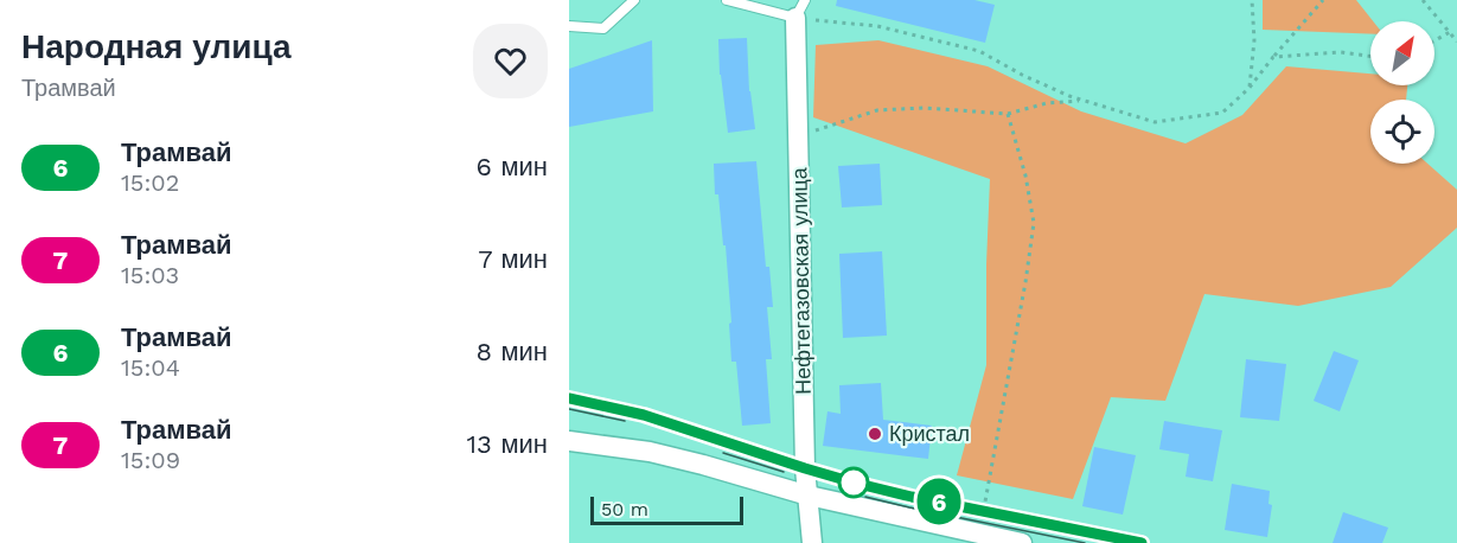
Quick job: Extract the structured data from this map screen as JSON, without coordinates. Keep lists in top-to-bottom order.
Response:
{
  "streets": {
    "street": ["Нефтегазовская улица"]
  },
  "places": ["Кристал"],
  "lines": ["tram line 6"],
  "scale_bar": "50 m",
  "north": "top right",
  "page": {
    "heading": ["Народная улица", "Трамвай"],
    "on_map": "6",
    "list": [
      {
        "mark": "6",
        "name": "Трамвай",
        "note": "15:02",
        "value": "6 мин"
      },
      {
        "mark": "7",
        "name": "Трамвай",
        "note": "15:03",
        "value": "7 мин"
      },
      {
        "mark": "6",
        "name": "Трамвай",
        "note": "15:04",
        "value": "8 мин"
      },
      {
        "mark": "7",
        "name": "Трамвай",
        "note": "15:09",
        "value": "13 мин"
      }
    ],
    "scale": "50 m"
  }
}
